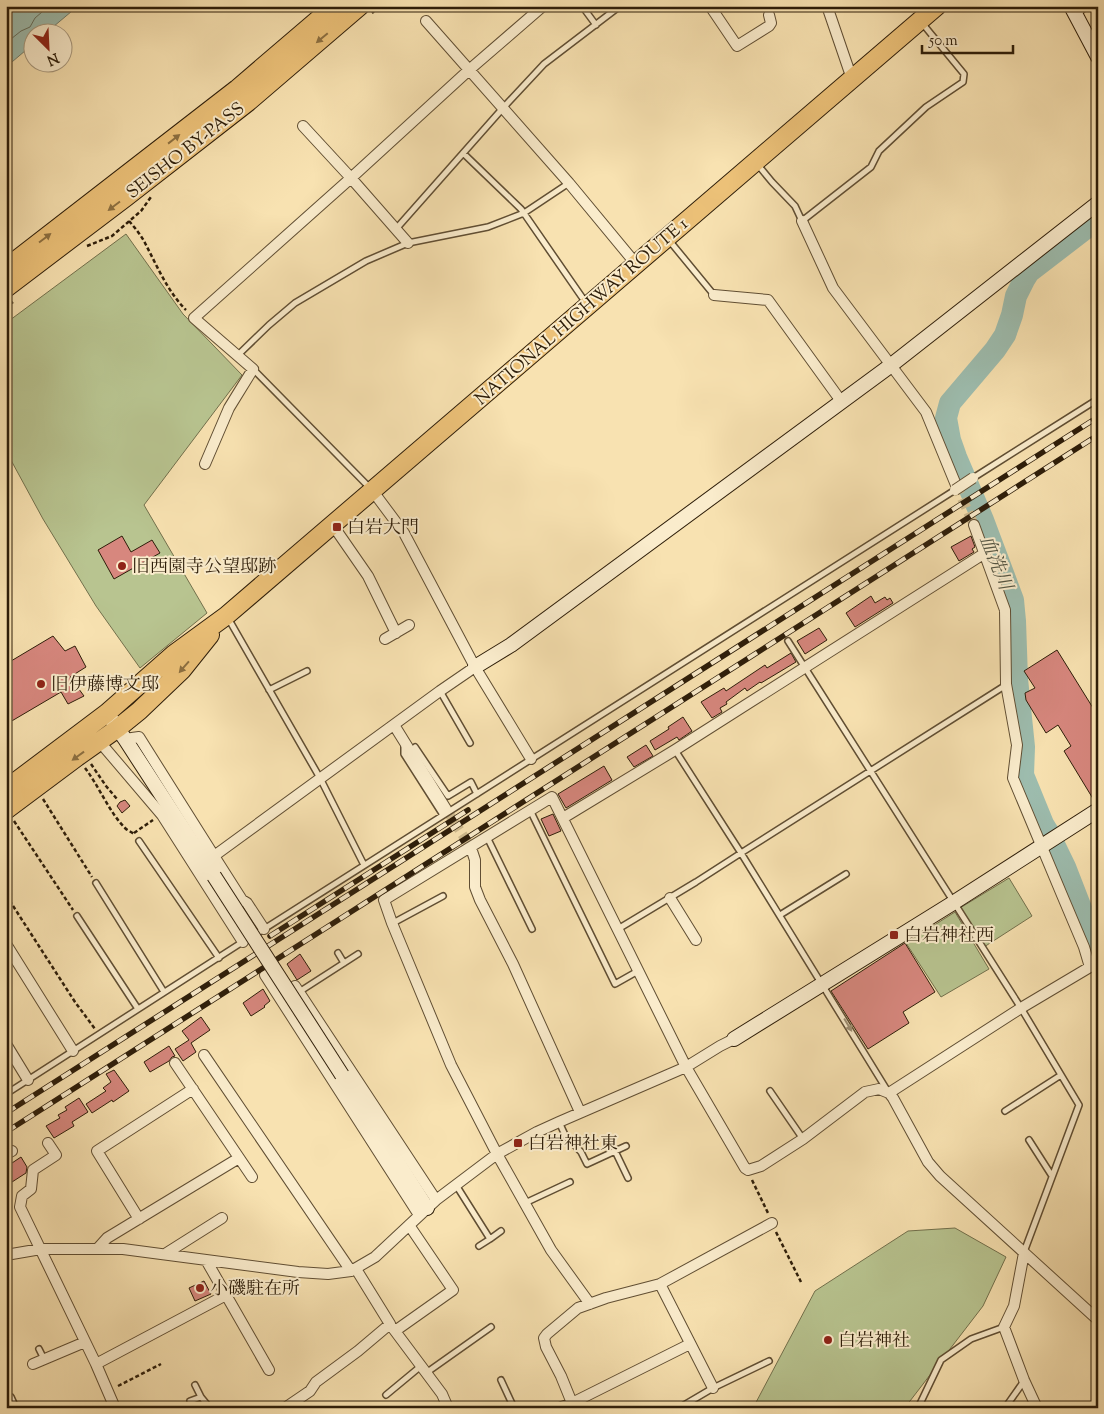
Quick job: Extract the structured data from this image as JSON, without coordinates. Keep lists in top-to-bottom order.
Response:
{
  "streets": {
    "highway": ["SEISHO BY-PASS", "NATIONAL HIGHWAY ROUTE 1"]
  },
  "water": ["血洗川"],
  "places": {
    "transit": ["白岩大門", "白岩神社西", "白岩神社東"],
    "other": [
      "旧西園寺公望邸跡",
      "旧伊藤博文邸",
      "小磯駐在所",
      "白岩神社"
    ]
  },
  "scale_bar": "50 m",
  "north": "bottom right"
}
